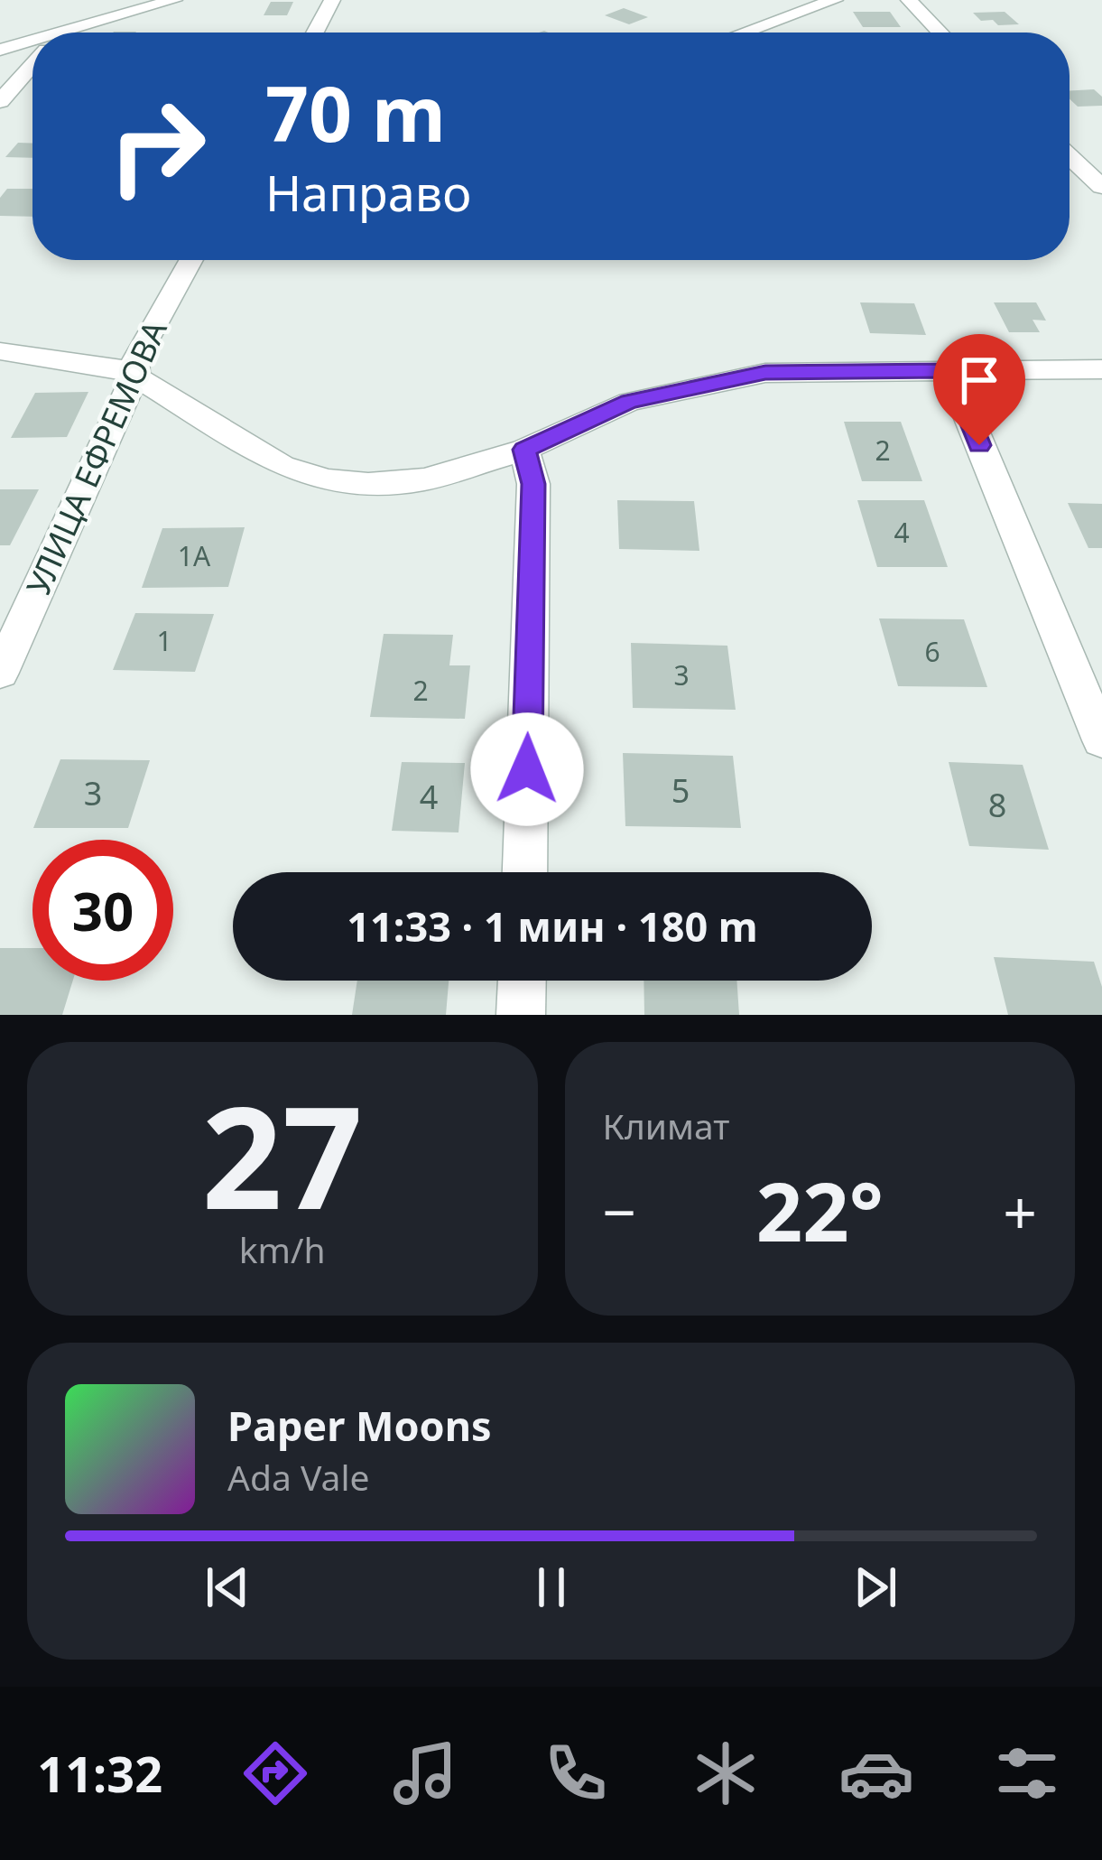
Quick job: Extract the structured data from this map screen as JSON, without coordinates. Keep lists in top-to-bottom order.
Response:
{
  "streets": {
    "street": ["УЛИЦА ЕФРЕМОВА"]
  },
  "house_numbers": [
    "2",
    "4",
    "1А",
    "1",
    "6",
    "3",
    "2",
    "5",
    "3",
    "4",
    "8"
  ],
  "page": {
    "turn": ["70 m", "Направо"],
    "limit": "30",
    "trip": "11:33 · 1 мин · 180 m",
    "tile": [
      ["27", "km/h"],
      "Климат"
    ],
    "heat": ["−", "22°", "+"],
    "song": ["Paper Moons", "Ada Vale"],
    "tabs": "11:32"
  }
}
